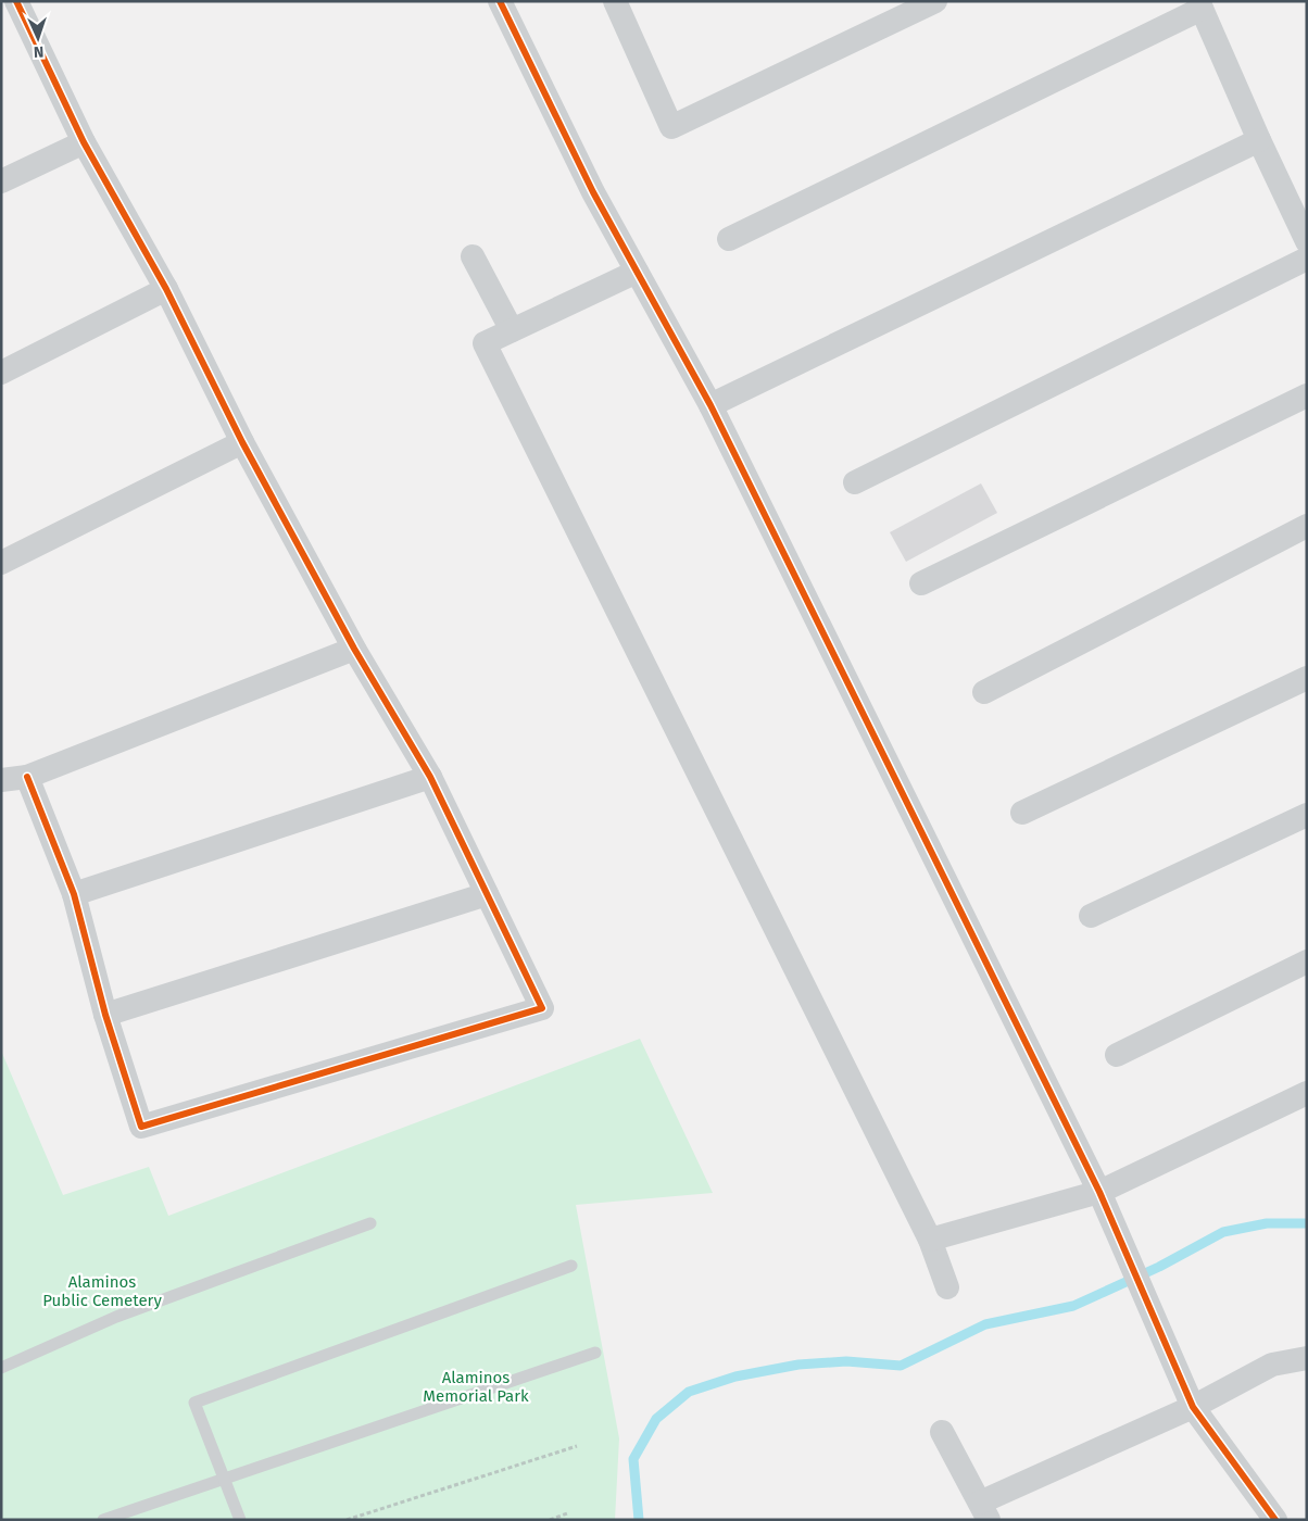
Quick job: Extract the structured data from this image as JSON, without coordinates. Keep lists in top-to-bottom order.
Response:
{
  "parks": ["Alaminos Public Cemetery", "Alaminos Memorial Park"],
  "north": "bottom"
}
